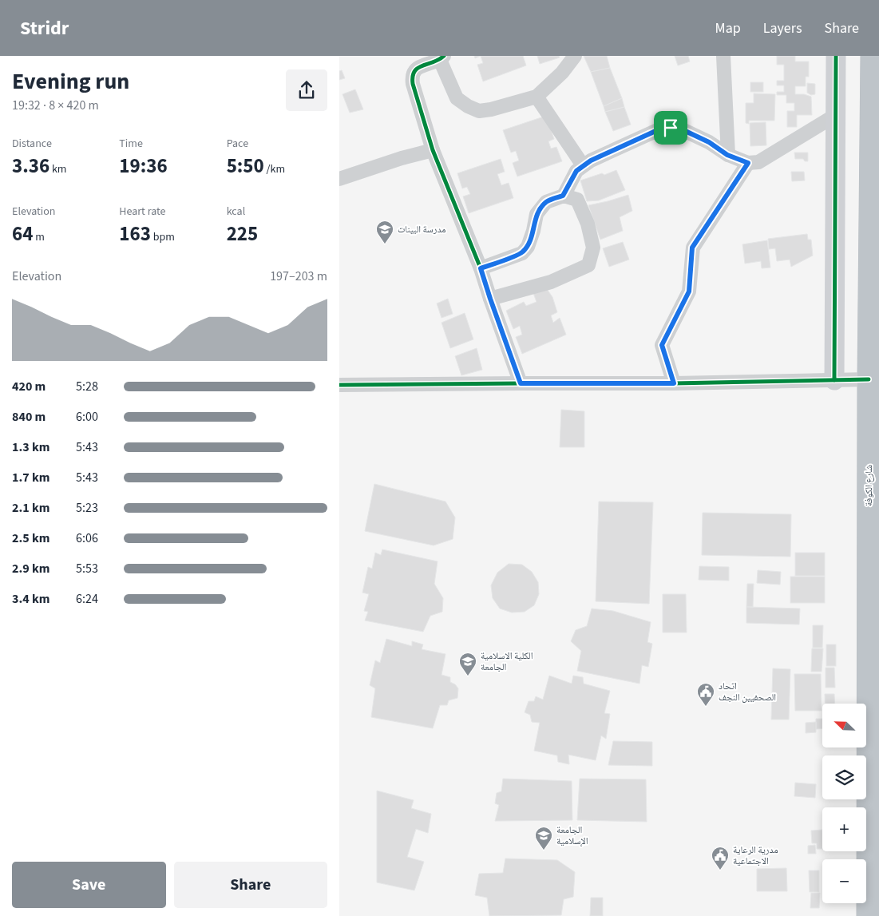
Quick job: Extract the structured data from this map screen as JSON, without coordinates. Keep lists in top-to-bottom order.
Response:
{
  "streets": {
    "highway": ["شارع الكوفة"]
  },
  "places": {
    "school or university": ["مدرسة البينات", "الكلية الاسلامية الجامعة", "الجامعة الإسلامية"],
    "public building": ["اتحاد الصحفيين النجف", "مدرية الرعاية الاجتماعية"]
  },
  "north": "top left",
  "page": {
    "header": "Stridr",
    "nav": ["Map", "Layers", "Share"],
    "heading": ["Evening run", "19:32 · 8 × 420 m"],
    "stats": [
      ["Distance", "3.36 km"],
      ["Time", "19:36"],
      ["Pace", "5:50 /km"],
      ["Elevation", "64 m"],
      ["Heart rate", "163 bpm"],
      ["kcal", "225"]
    ],
    "chart": ["Elevation", "197–203 m"],
    "list": [
      {
        "name": "420 m",
        "note": "5:28"
      },
      {
        "name": "840 m",
        "note": "6:00"
      },
      {
        "name": "1.3 km",
        "note": "5:43"
      },
      {
        "name": "1.7 km",
        "note": "5:43"
      },
      {
        "name": "2.1 km",
        "note": "5:23"
      },
      {
        "name": "2.5 km",
        "note": "6:06"
      },
      {
        "name": "2.9 km",
        "note": "5:53"
      },
      {
        "name": "3.4 km",
        "note": "6:24"
      }
    ],
    "map_buttons": ["+", "−"],
    "buttons": ["Save", "Share"]
  }
}
